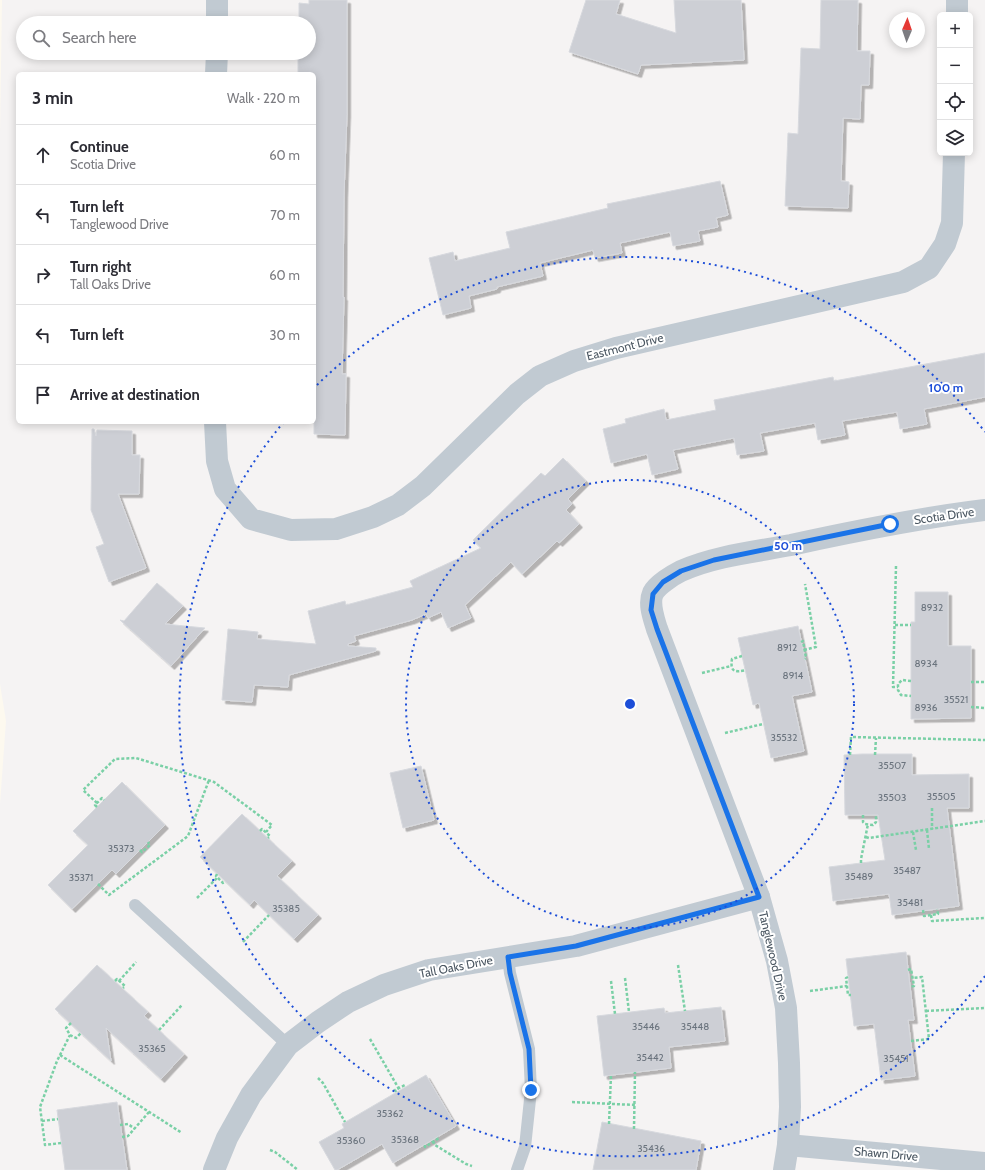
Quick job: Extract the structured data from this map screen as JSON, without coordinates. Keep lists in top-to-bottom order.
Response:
{
  "streets": {
    "street": [
      "Eastmont Drive",
      "Scotia Drive",
      "Tanglewood Drive",
      "Tall Oaks Drive",
      "Shawn Drive"
    ]
  },
  "crossings": [
    ["Scotia Drive", "Tanglewood Drive"],
    ["Tanglewood Drive", "Tall Oaks Drive"],
    ["Tanglewood Drive", "Shawn Drive"]
  ],
  "house_numbers": [
    "8932",
    "8912",
    "8934",
    "8914",
    "35521",
    "8936",
    "35532",
    "35507",
    "35505",
    "35503",
    "35373",
    "35487",
    "35489",
    "35371",
    "35481",
    "35385",
    "35446",
    "35448",
    "35365",
    "35442",
    "35451",
    "35362",
    "35368",
    "35360",
    "35436"
  ],
  "north": "top",
  "page": {
    "map_buttons": ["+", "−"],
    "search": "Search here",
    "heading": ["3 min", "Walk · 220 m"],
    "list": [
      ["Continue", "Scotia Drive", "60 m"],
      ["Turn left", "Tanglewood Drive", "70 m"],
      ["Turn right", "Tall Oaks Drive", "60 m"],
      ["Turn left", "30 m"],
      "Arrive at destination"
    ]
  },
  "rings": ["100 m", "50 m"]
}
